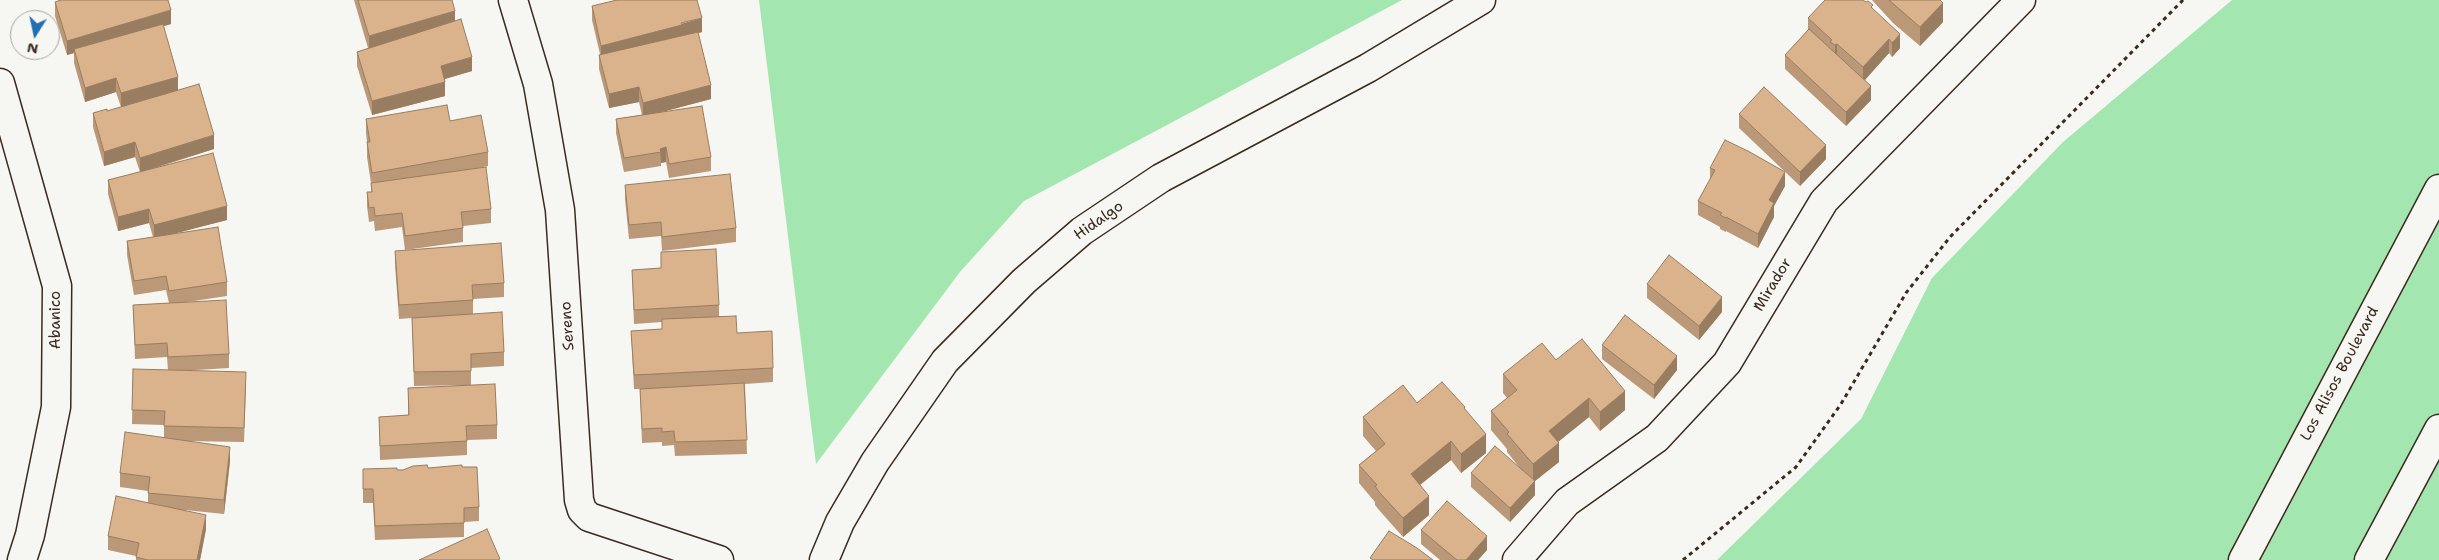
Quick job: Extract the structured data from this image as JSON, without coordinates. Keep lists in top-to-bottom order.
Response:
{
  "streets": {
    "street": [
      "Hidalgo",
      "Mirador",
      "Abanico",
      "Sereno",
      "Los Alisos Boulevard"
    ]
  },
  "north": "bottom"
}
